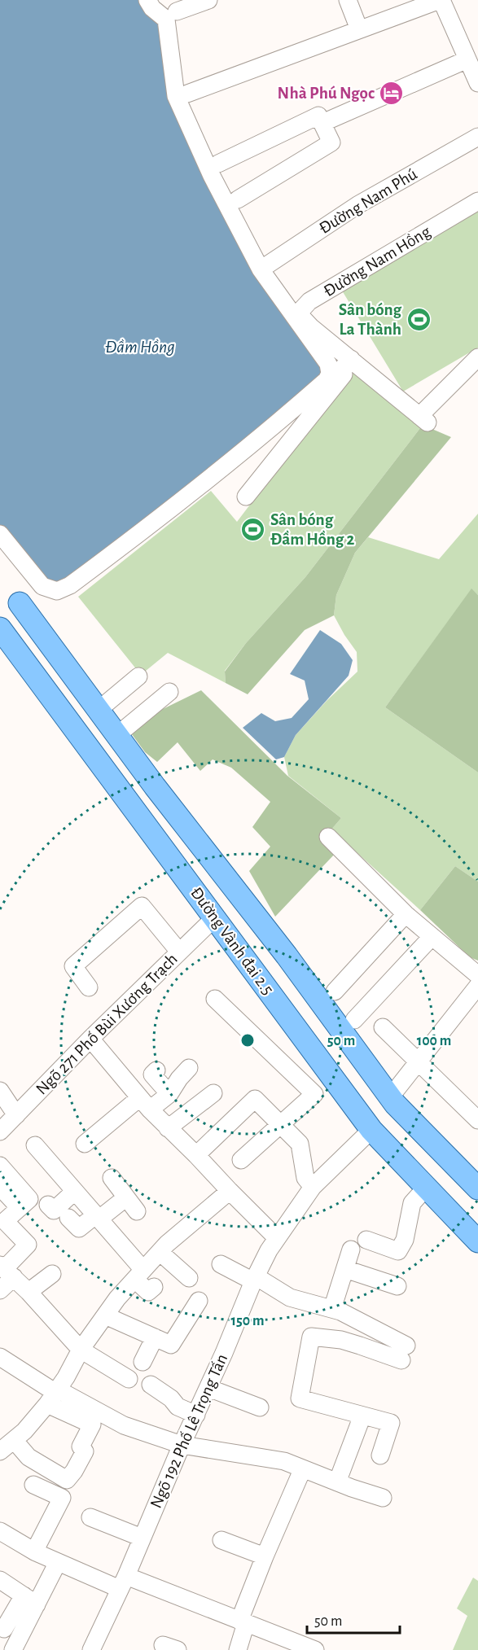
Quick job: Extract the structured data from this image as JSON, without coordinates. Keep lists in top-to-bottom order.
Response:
{
  "streets": {
    "main road": ["Đường Vành đai 2.5"],
    "street": [
      "Đường Nam Phú",
      "Đường Nam Hồng",
      "Ngõ 271 Phố Bùi Xương Trạch",
      "Ngõ 192 Phố Lê Trọng Tấn"
    ]
  },
  "crossings": [
    ["Đường Vành đai 2.5", "Ngõ 271 Phố Bùi Xương Trạch"],
    ["Đường Vành đai 2.5", "Ngõ 192 Phố Lê Trọng Tấn"]
  ],
  "water": ["Đầm Hồng"],
  "places": {
    "hotel": ["Nhà Phú Ngọc"],
    "sports": ["Sân bóng La Thành", "Sân bóng Đầm Hồng 2"]
  },
  "scale_bar": "50 m",
  "rings": ["50 m", "100 m", "150 m"]
}
